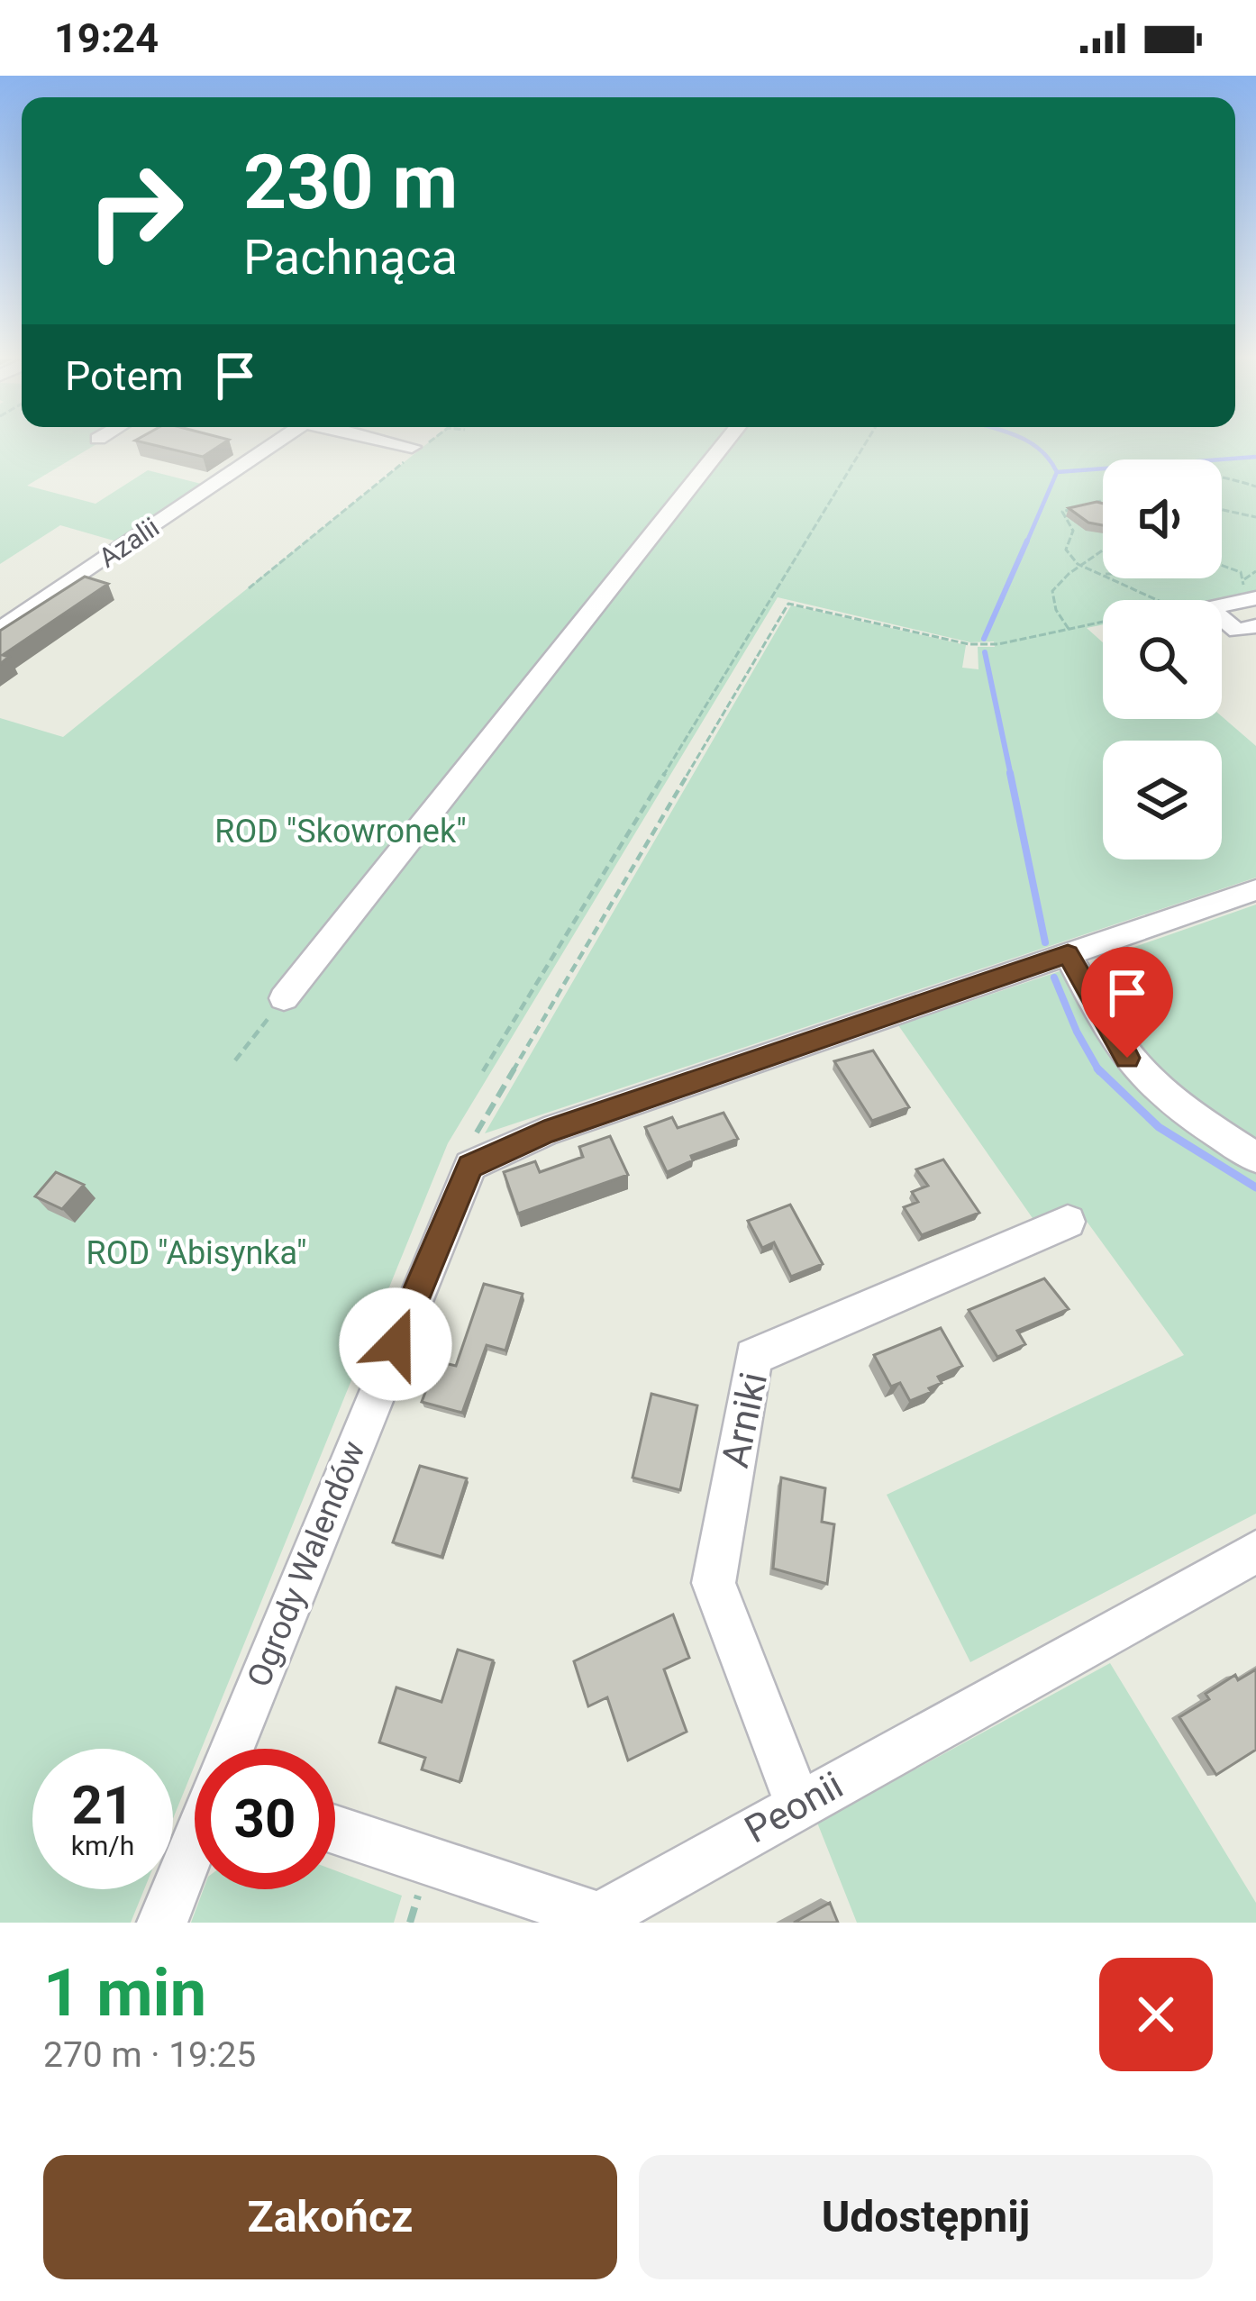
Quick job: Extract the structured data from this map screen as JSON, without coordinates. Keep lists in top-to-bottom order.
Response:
{
  "streets": {
    "street": [
      "Azalii",
      "Arniki",
      "Ogrody Walendów",
      "Peonii"
    ]
  },
  "crossings": [
    ["Arniki", "Peonii"]
  ],
  "parks": ["ROD \"Skowronek\"", "ROD \"Abisynka\""],
  "page": {
    "status": "19:24",
    "turn": ["230 m", "Pachnąca"],
    "then": "Potem",
    "speed": "21 km/h",
    "limit": "30",
    "heading": ["1 min", "270 m · 19:25"],
    "buttons": ["Zakończ", "Udostępnij"]
  }
}
